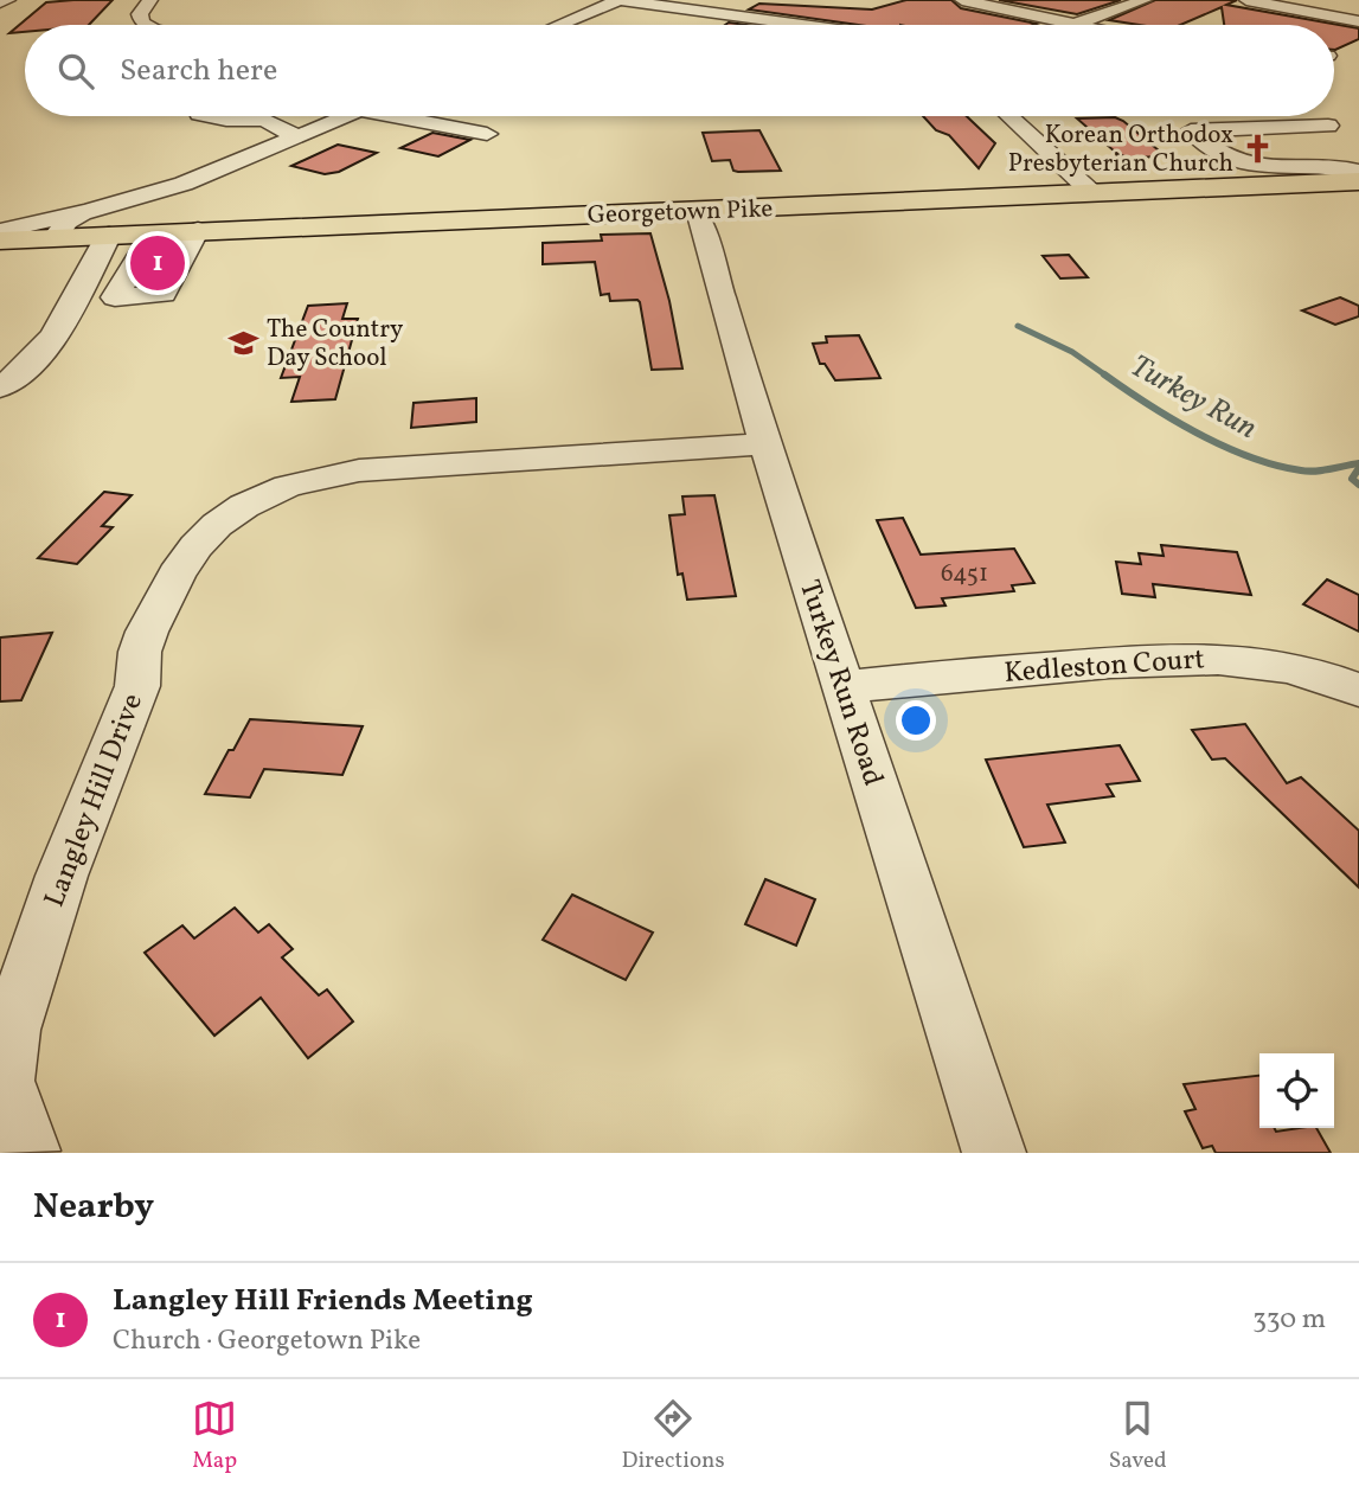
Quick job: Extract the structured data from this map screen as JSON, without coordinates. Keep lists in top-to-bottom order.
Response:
{
  "streets": {
    "main road": ["Georgetown Pike"],
    "street": ["Kedleston Court", "Turkey Run Road", "Langley Hill Drive"]
  },
  "crossings": [
    ["Georgetown Pike", "Turkey Run Road"],
    ["Kedleston Court", "Turkey Run Road"],
    ["Turkey Run Road", "Langley Hill Drive"]
  ],
  "water": ["Turkey Run"],
  "places": {
    "church": ["Korean Orthodox Presbyterian Church"],
    "school or university": ["The Country Day School"]
  },
  "house_numbers": ["6451"],
  "page": {
    "search": "Search here",
    "pins": "1",
    "heading": "Nearby",
    "list": [
      {
        "mark": "1",
        "name": "Langley Hill Friends Meeting",
        "note": "Church · Georgetown Pike",
        "value": "330 m"
      }
    ],
    "nav": ["Map", "Directions", "Saved"]
  }
}
